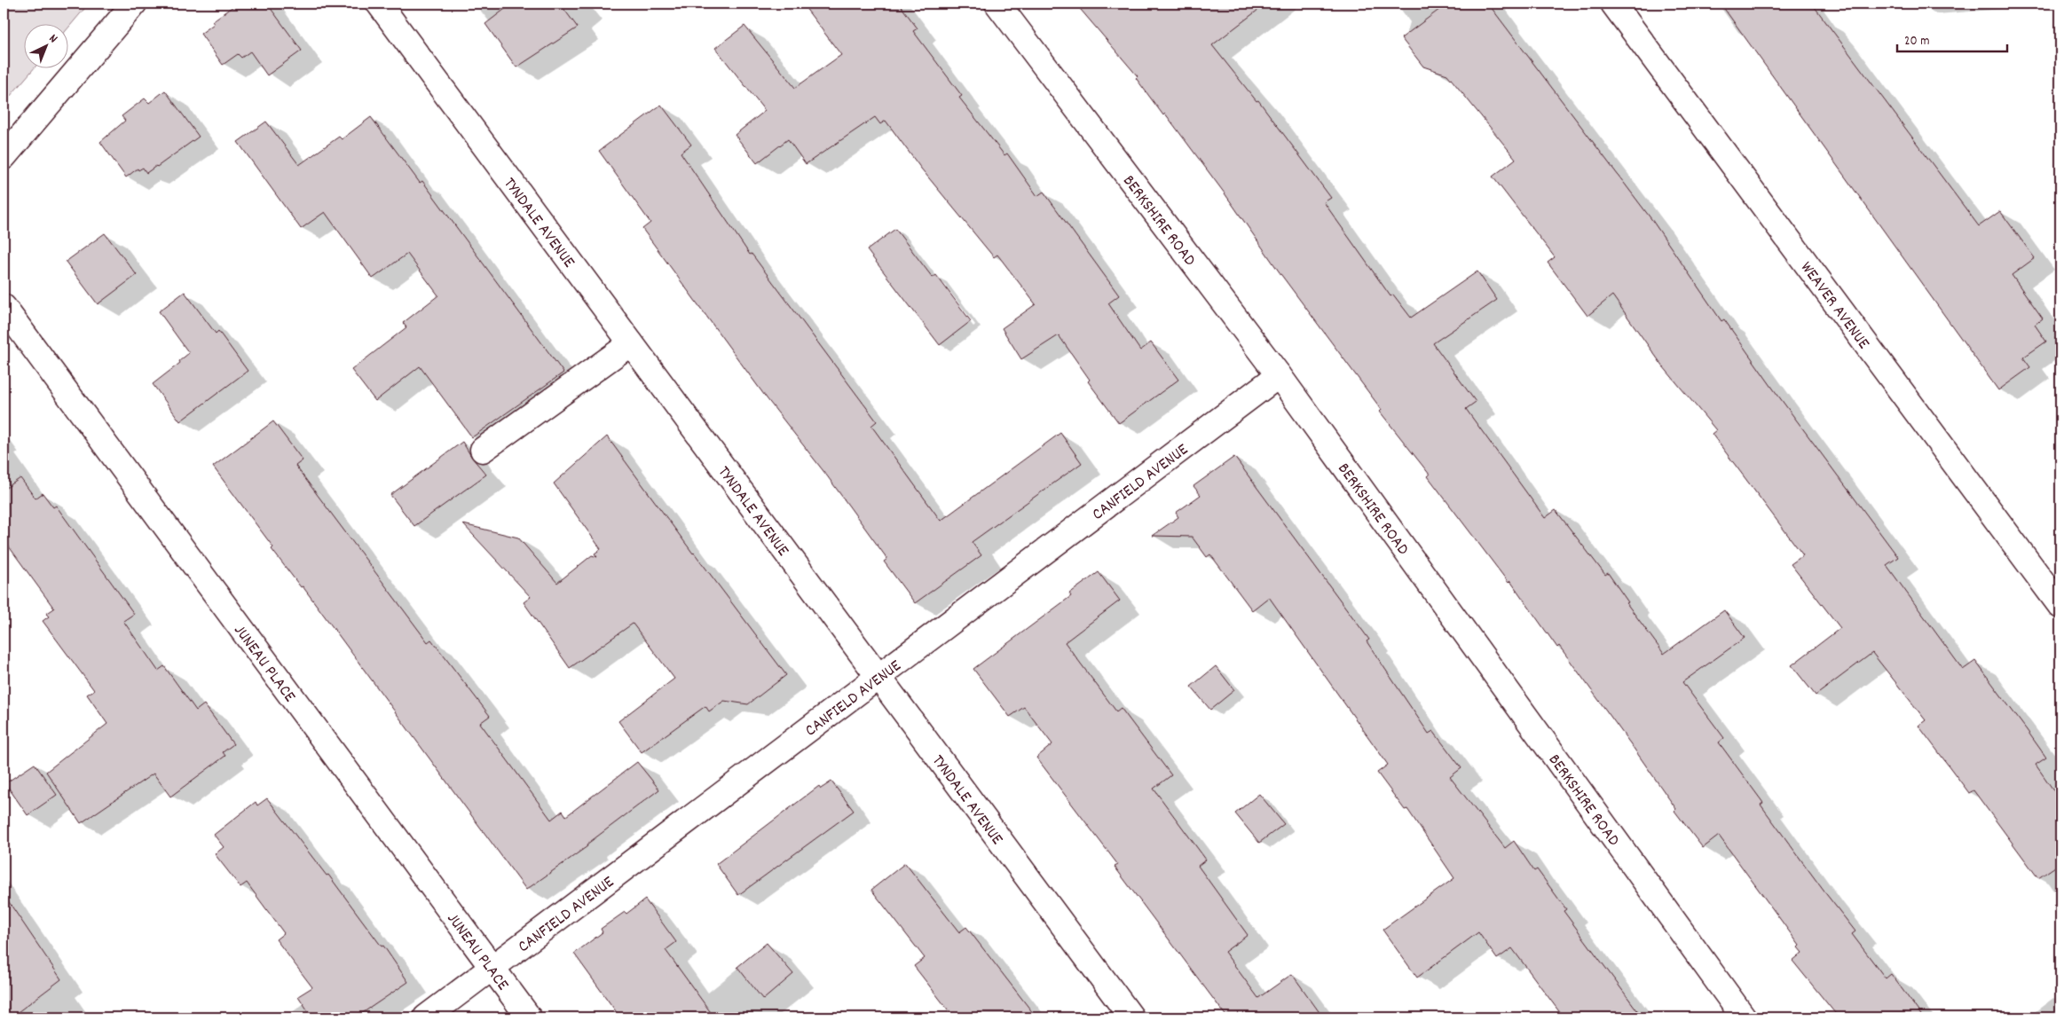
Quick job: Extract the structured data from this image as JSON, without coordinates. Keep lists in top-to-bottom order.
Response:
{
  "streets": {
    "street": [
      "BERKSHIRE ROAD",
      "TYNDALE AVENUE",
      "WEAVER AVENUE",
      "CANFIELD AVENUE",
      "JUNEAU PLACE"
    ]
  },
  "crossings": [
    ["BERKSHIRE ROAD", "CANFIELD AVENUE"],
    ["TYNDALE AVENUE", "CANFIELD AVENUE"],
    ["CANFIELD AVENUE", "JUNEAU PLACE"]
  ],
  "scale_bar": "20 m",
  "north": "top right"
}
